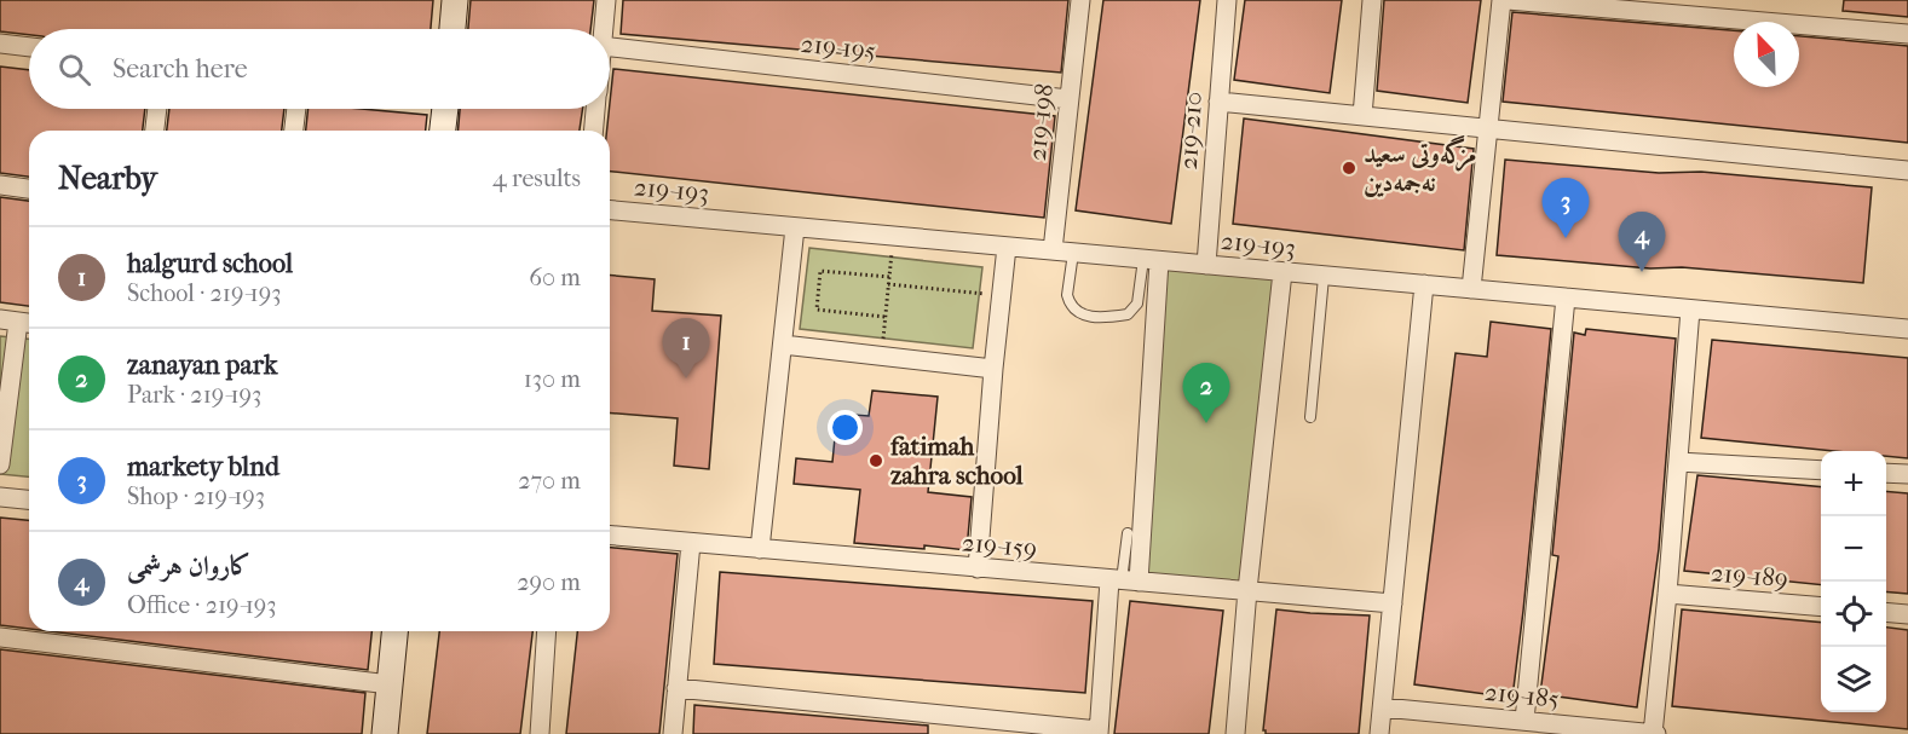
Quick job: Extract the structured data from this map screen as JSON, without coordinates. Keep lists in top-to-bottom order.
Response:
{
  "streets": {
    "street": [
      "219-195",
      "219-198",
      "219-210",
      "219-193",
      "219-159",
      "219-189",
      "219-185"
    ]
  },
  "crossings": [
    ["219-195", "219-198"],
    ["219-198", "219-193"],
    ["219-210", "219-193"]
  ],
  "places": ["مزگەوتی سعید نەجمەدین", "fatimah zahra school"],
  "north": "top left",
  "page": {
    "search": "Search here",
    "heading": ["Nearby", "4 results"],
    "pins": [
      "3",
      "4",
      "1",
      "2"
    ],
    "list": [
      {
        "mark": "1",
        "name": "halgurd school",
        "note": "School · 219-193",
        "value": "60 m"
      },
      {
        "mark": "2",
        "name": "zanayan park",
        "note": "Park · 219-193",
        "value": "130 m"
      },
      {
        "mark": "3",
        "name": "markety blnd",
        "note": "Shop · 219-193",
        "value": "270 m"
      },
      {
        "mark": "4",
        "name": "كاروان هرشمی",
        "note": "Office · 219-193",
        "value": "290 m"
      }
    ],
    "map_buttons": ["+", "−"]
  }
}
